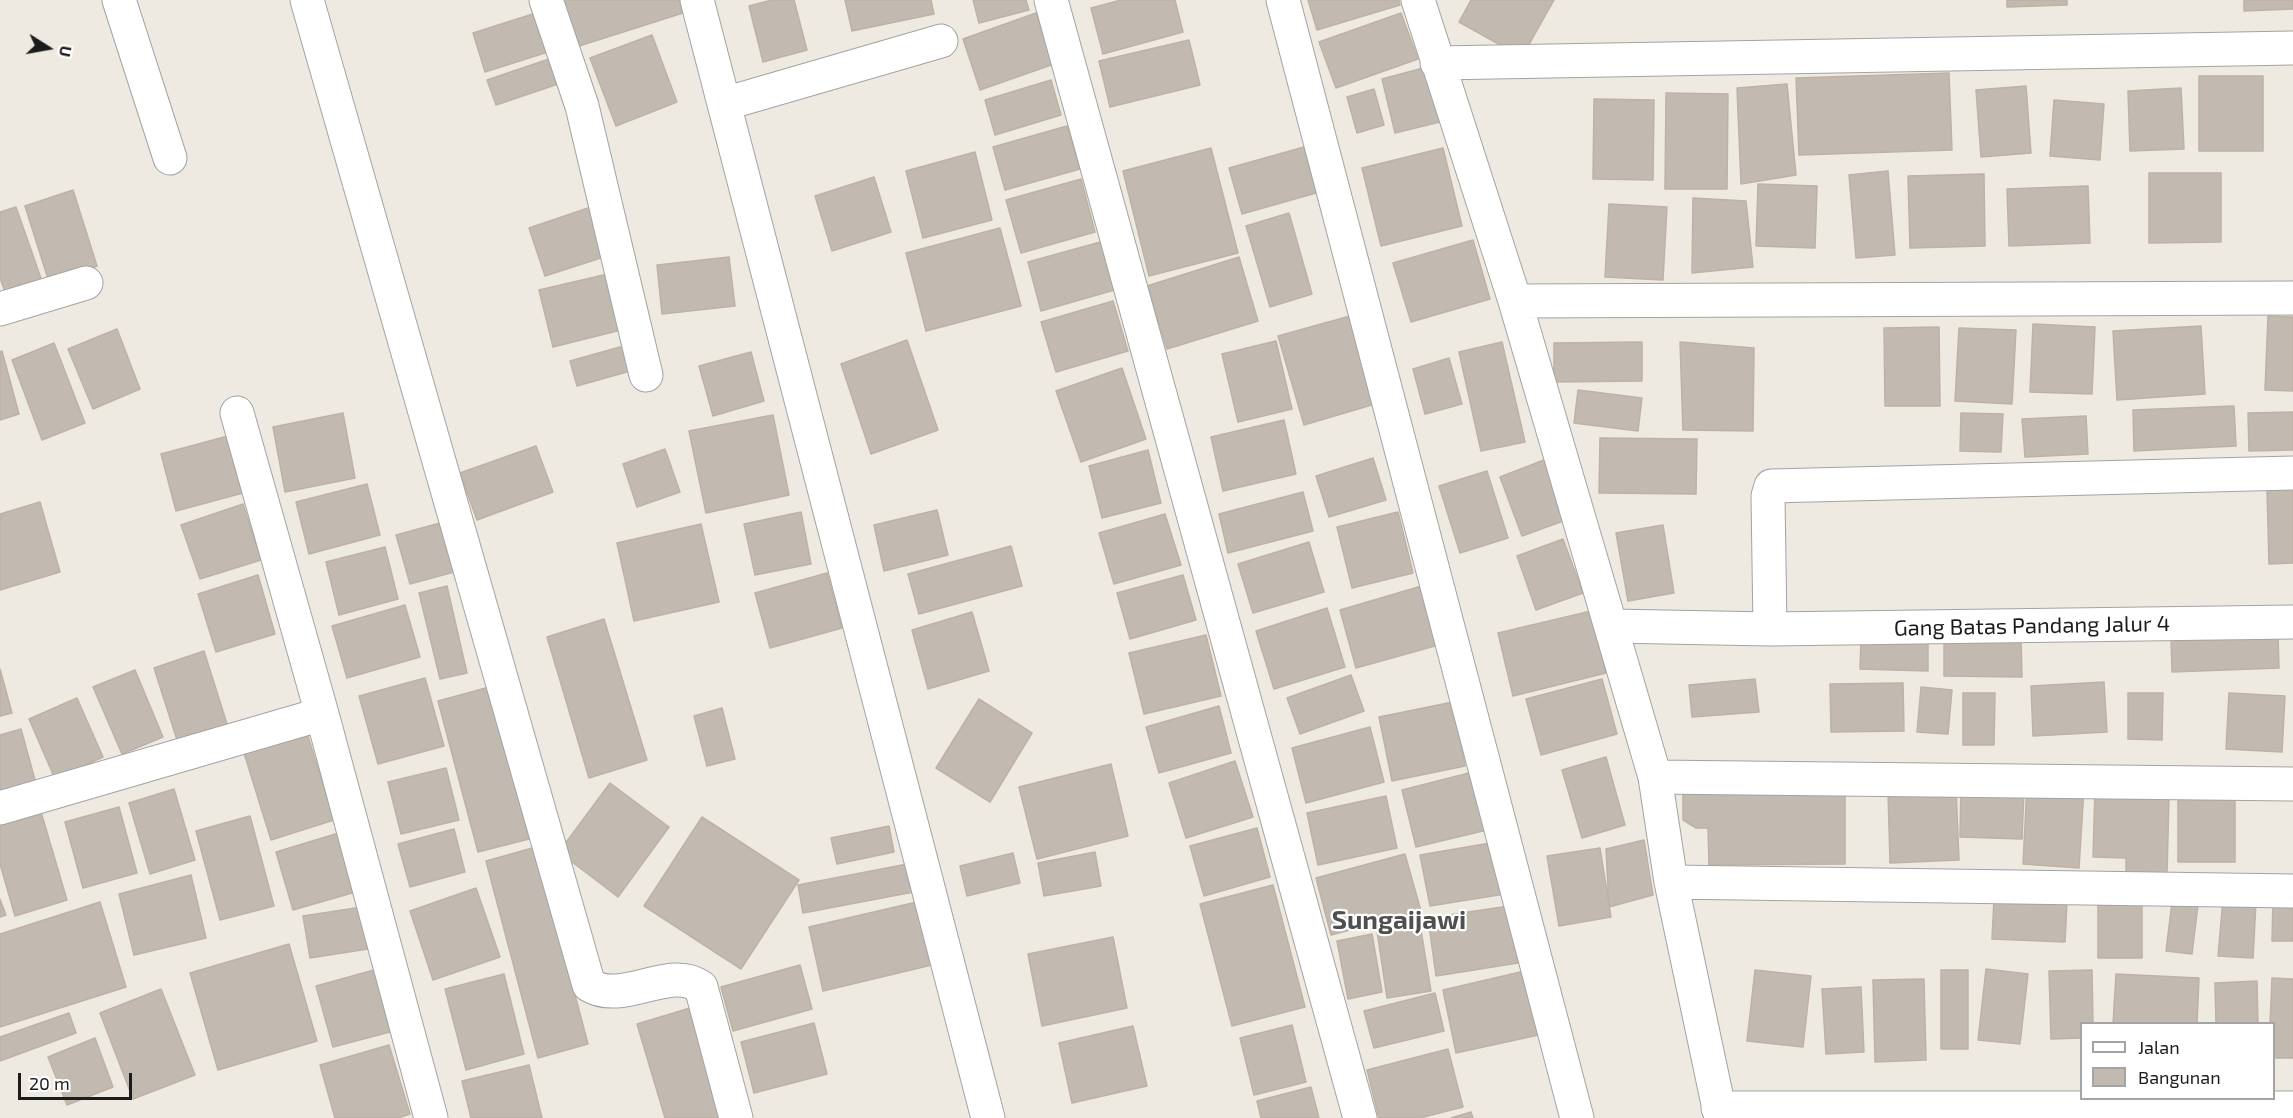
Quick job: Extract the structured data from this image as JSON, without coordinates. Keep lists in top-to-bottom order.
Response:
{
  "streets": {
    "street": ["Gang Batas Pandang Jalur 4"]
  },
  "districts": ["Sungaijawi"],
  "legend": ["Jalan", "Bangunan"],
  "scale_bar": "20 m",
  "north": "right"
}
